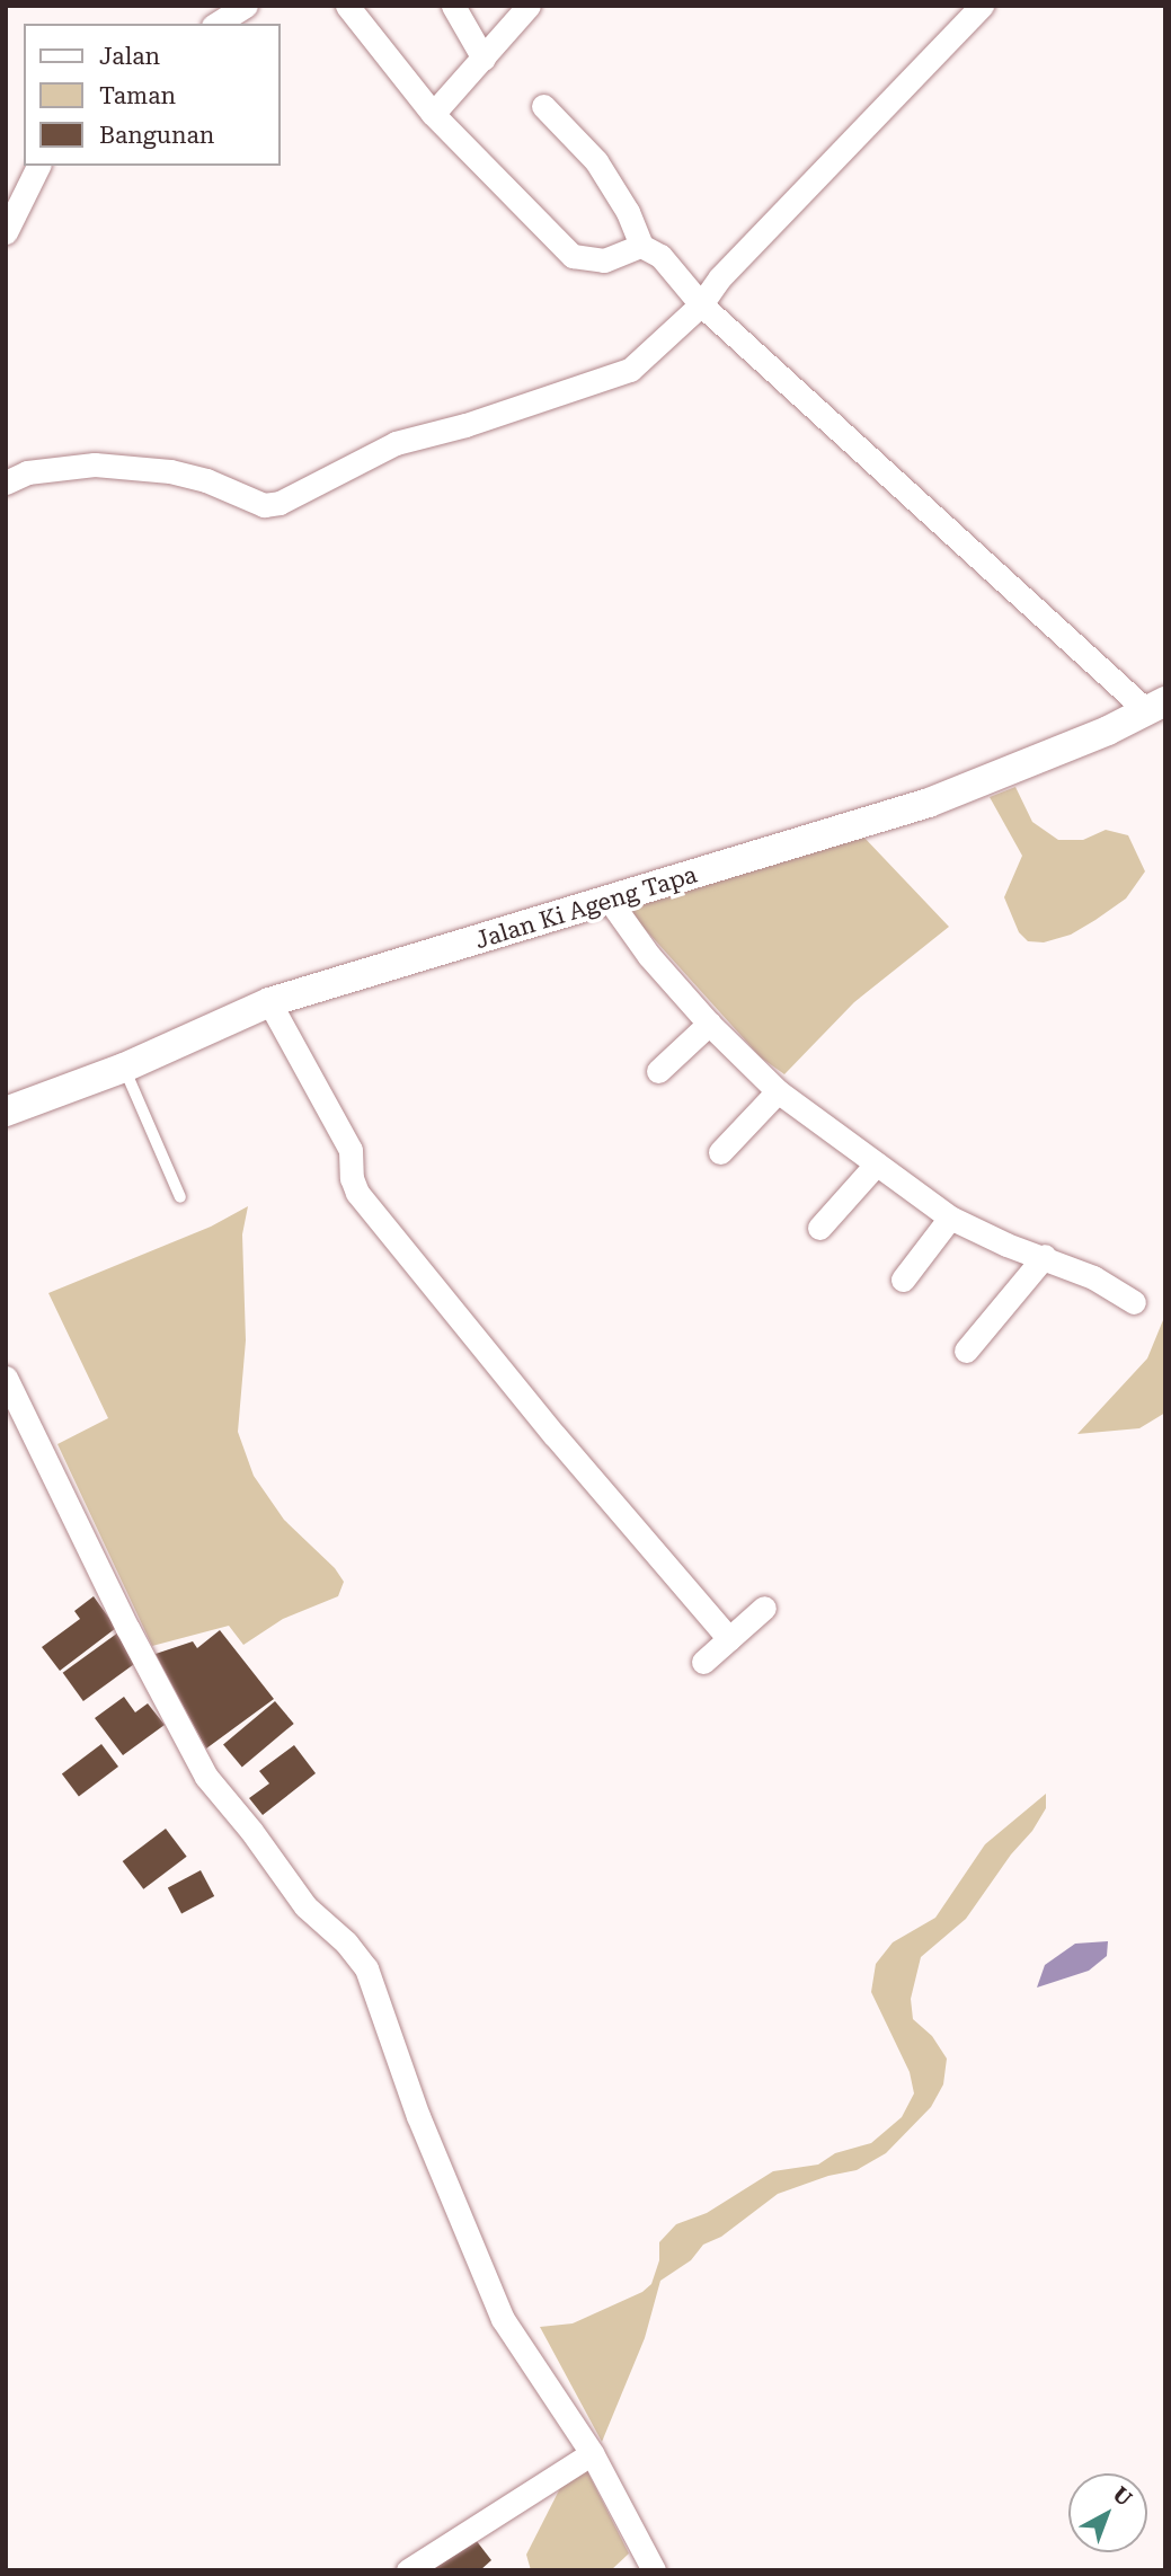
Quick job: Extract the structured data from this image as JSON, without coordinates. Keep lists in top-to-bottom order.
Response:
{
  "streets": {
    "street": ["Jalan Ki Ageng Tapa"]
  },
  "legend": ["Jalan", "Taman", "Bangunan"],
  "north": "top right"
}
